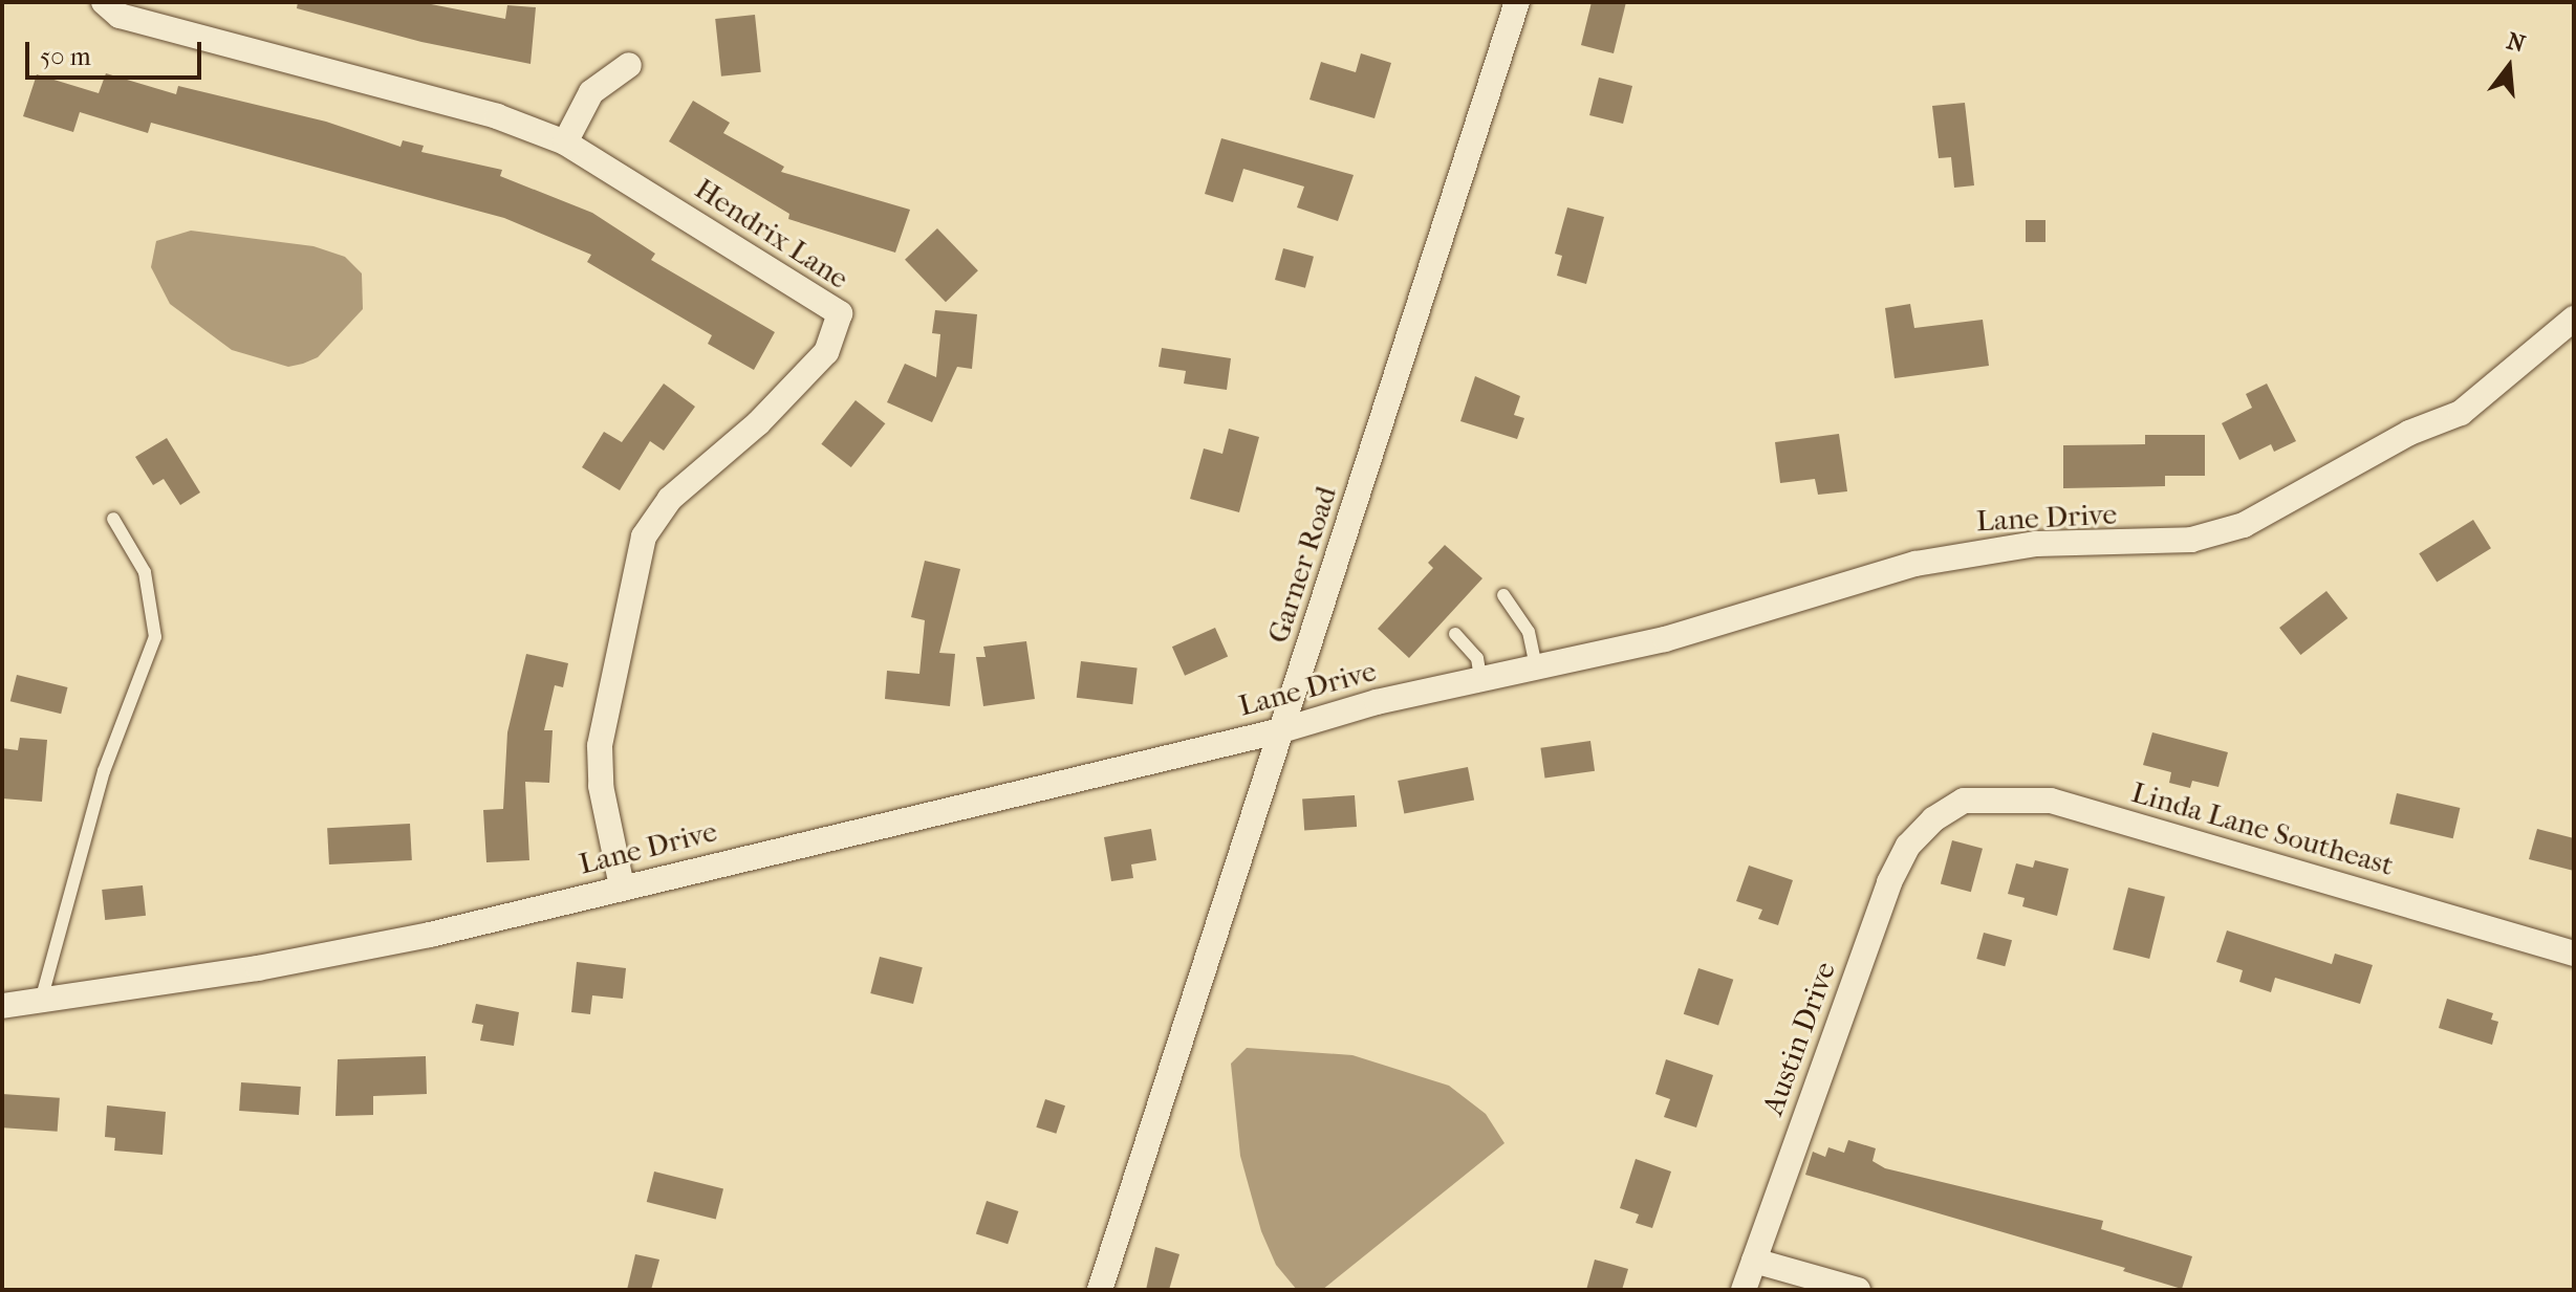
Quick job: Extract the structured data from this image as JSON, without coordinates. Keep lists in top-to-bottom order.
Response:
{
  "streets": {
    "street": [
      "Hendrix Lane",
      "Lane Drive",
      "Garner Road",
      "Linda Lane Southeast",
      "Austin Drive"
    ]
  },
  "crossings": [
    ["Hendrix Lane", "Lane Drive"],
    ["Lane Drive", "Garner Road"],
    ["Linda Lane Southeast", "Austin Drive"]
  ],
  "scale_bar": "50 m",
  "north": "top"
}
